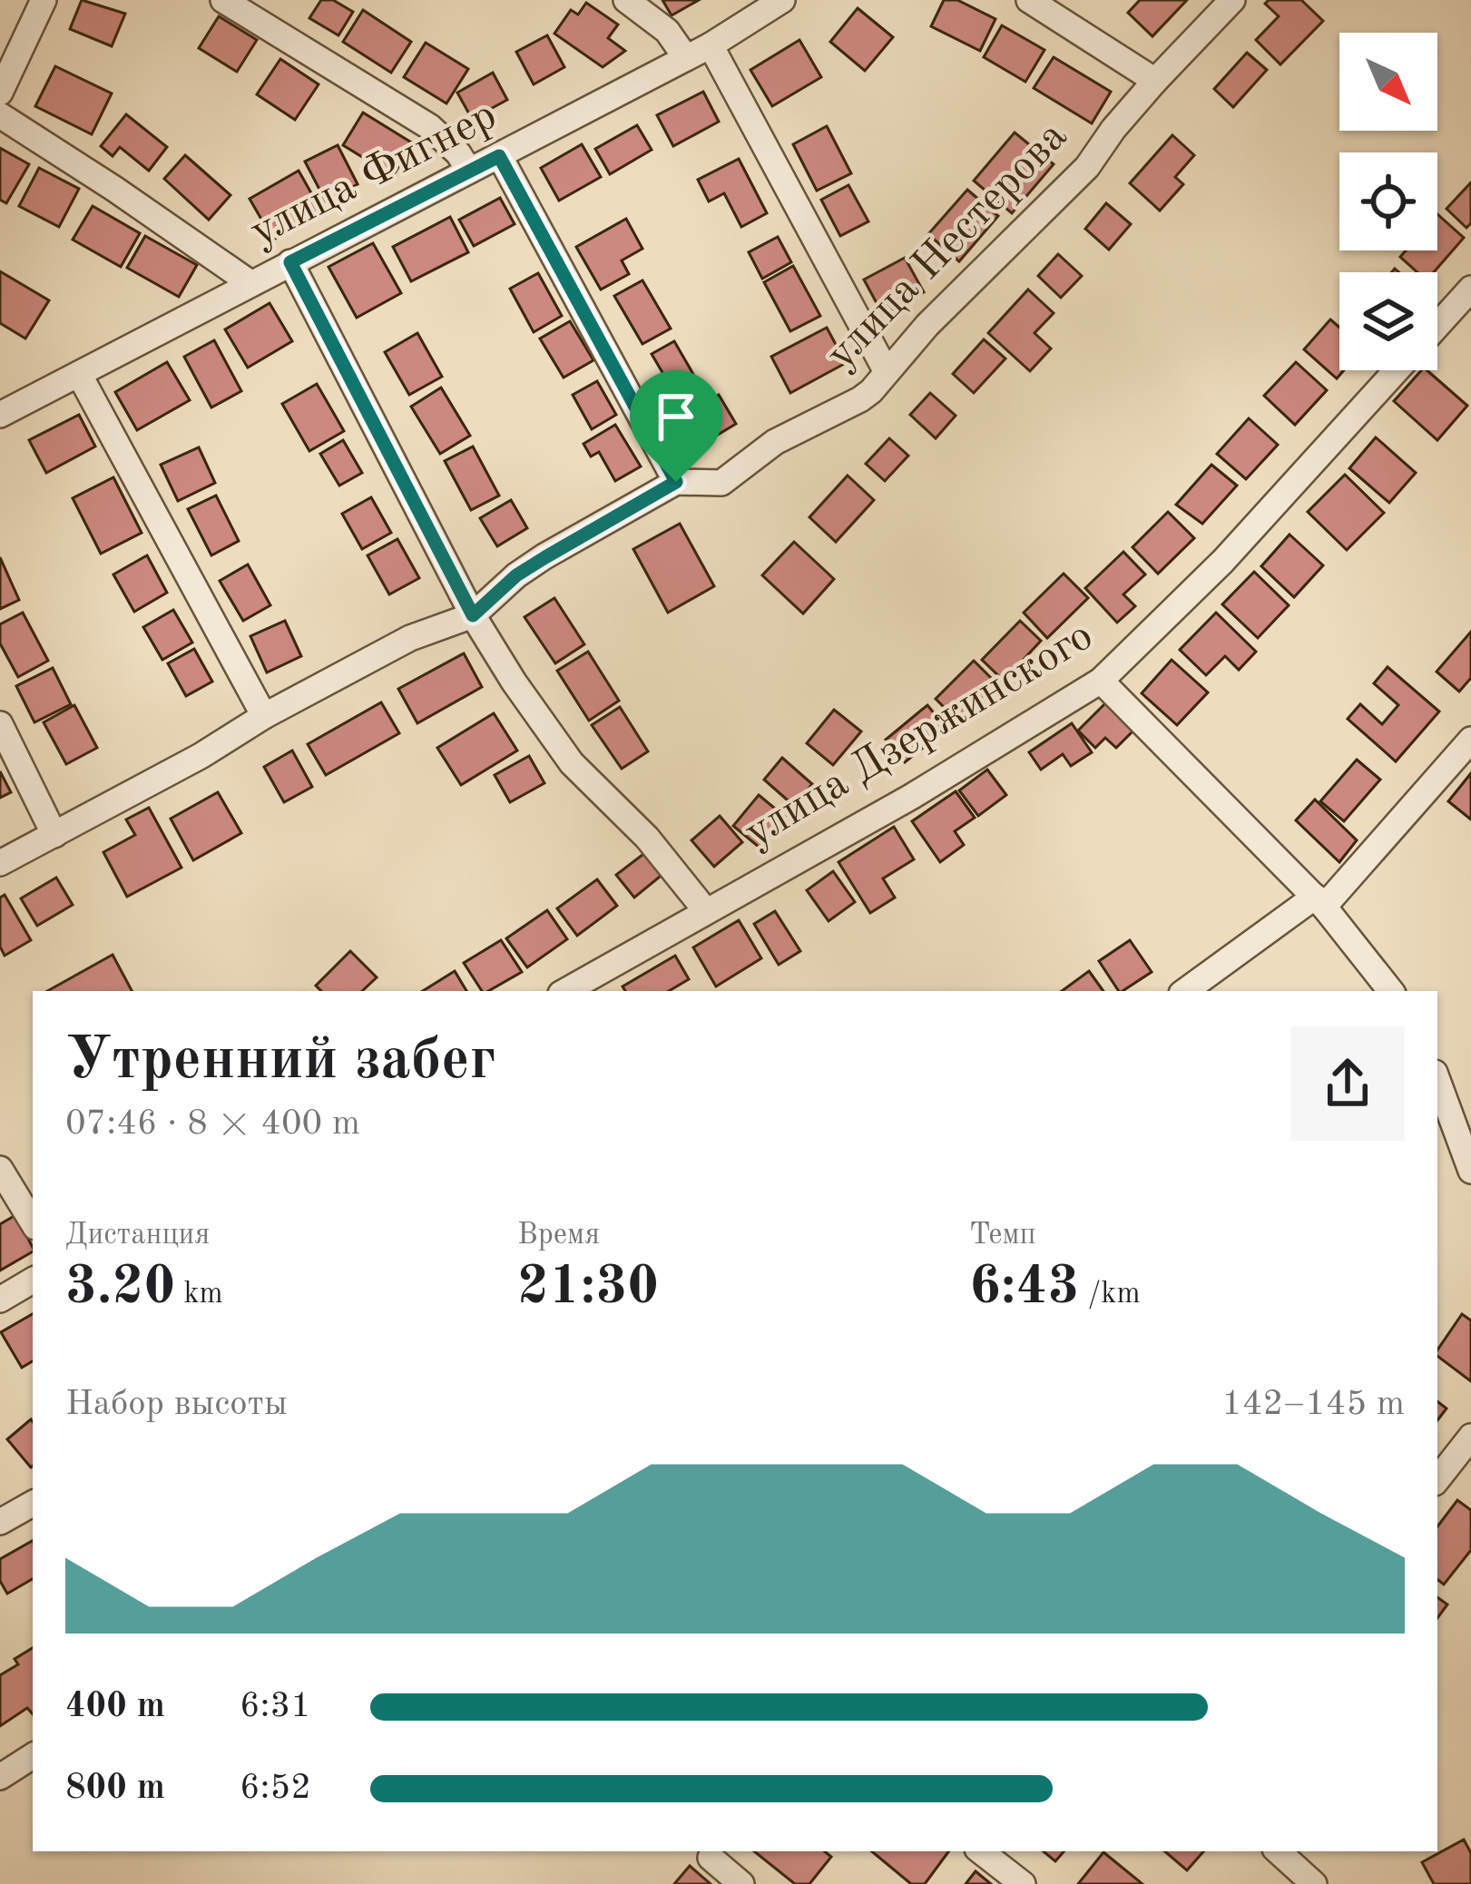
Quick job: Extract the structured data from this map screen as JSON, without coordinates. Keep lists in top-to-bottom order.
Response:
{
  "streets": {
    "street": ["улица Фигнер", "улица Нестерова", "улица Дзержинского"]
  },
  "north": "bottom right",
  "page": {
    "heading": ["Утренний забег", "07:46 · 8 × 400 m"],
    "stats": [
      ["Дистанция", "3.20 km"],
      ["Время", "21:30"],
      ["Темп", "6:43 /km"]
    ],
    "chart": ["Набор высоты", "142–145 m"],
    "list": [
      {
        "name": "400 m",
        "note": "6:31"
      },
      {
        "name": "800 m",
        "note": "6:52"
      }
    ]
  }
}
